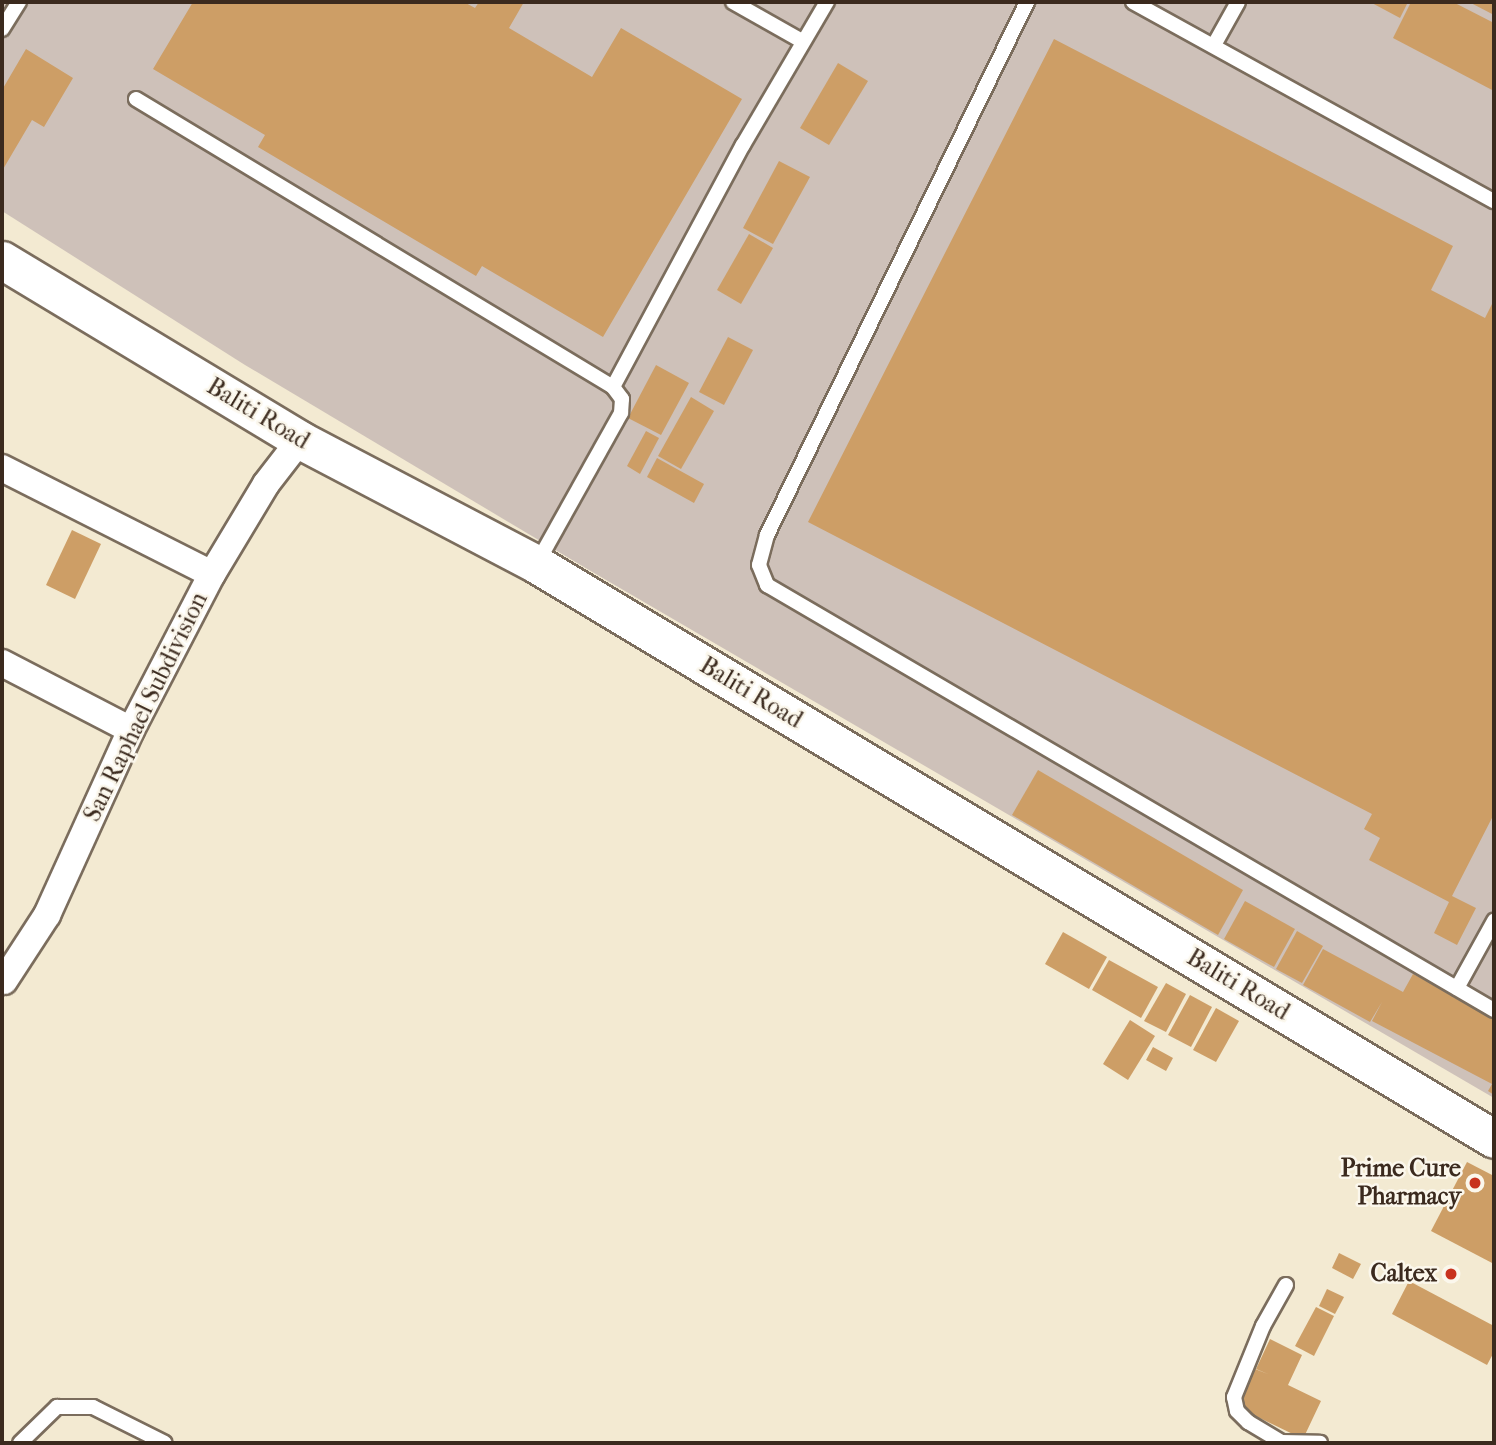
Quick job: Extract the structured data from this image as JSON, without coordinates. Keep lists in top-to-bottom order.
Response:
{
  "streets": {
    "main road": ["Baliti Road"],
    "street": ["San Raphael Subdivision"]
  },
  "crossings": [
    ["Baliti Road", "San Raphael Subdivision"]
  ],
  "places": ["Prime Cure Pharmacy", "Caltex"]
}
